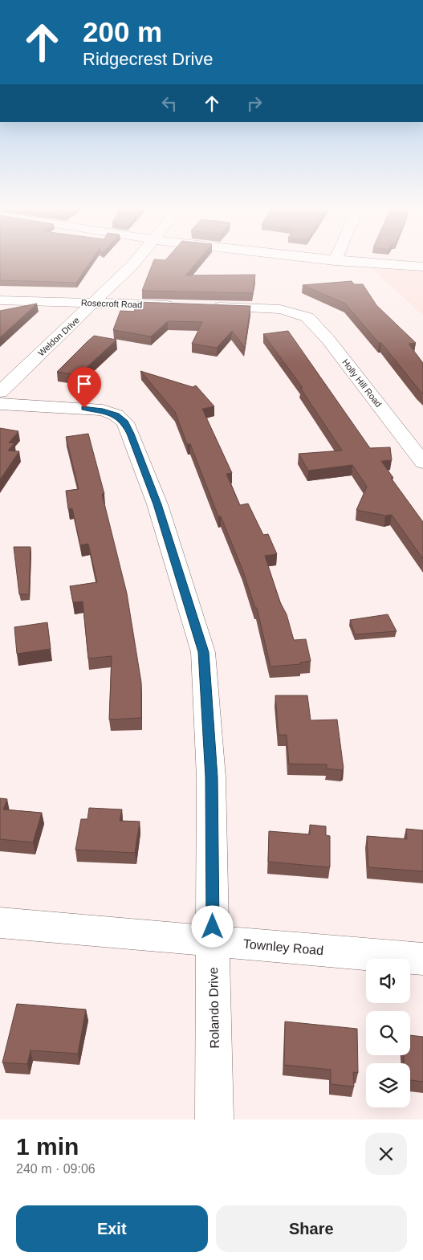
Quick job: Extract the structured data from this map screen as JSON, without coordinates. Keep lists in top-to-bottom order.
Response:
{
  "streets": {
    "street": [
      "Rosecroft Road",
      "Weldon Drive",
      "Holly Hill Road",
      "Townley Road",
      "Rolando Drive"
    ]
  },
  "crossings": [
    ["Rosecroft Road", "Weldon Drive"],
    ["Townley Road", "Rolando Drive"]
  ],
  "page": {
    "turn": ["200 m", "Ridgecrest Drive"],
    "heading": ["1 min", "240 m · 09:06"],
    "buttons": ["Exit", "Share"]
  }
}
